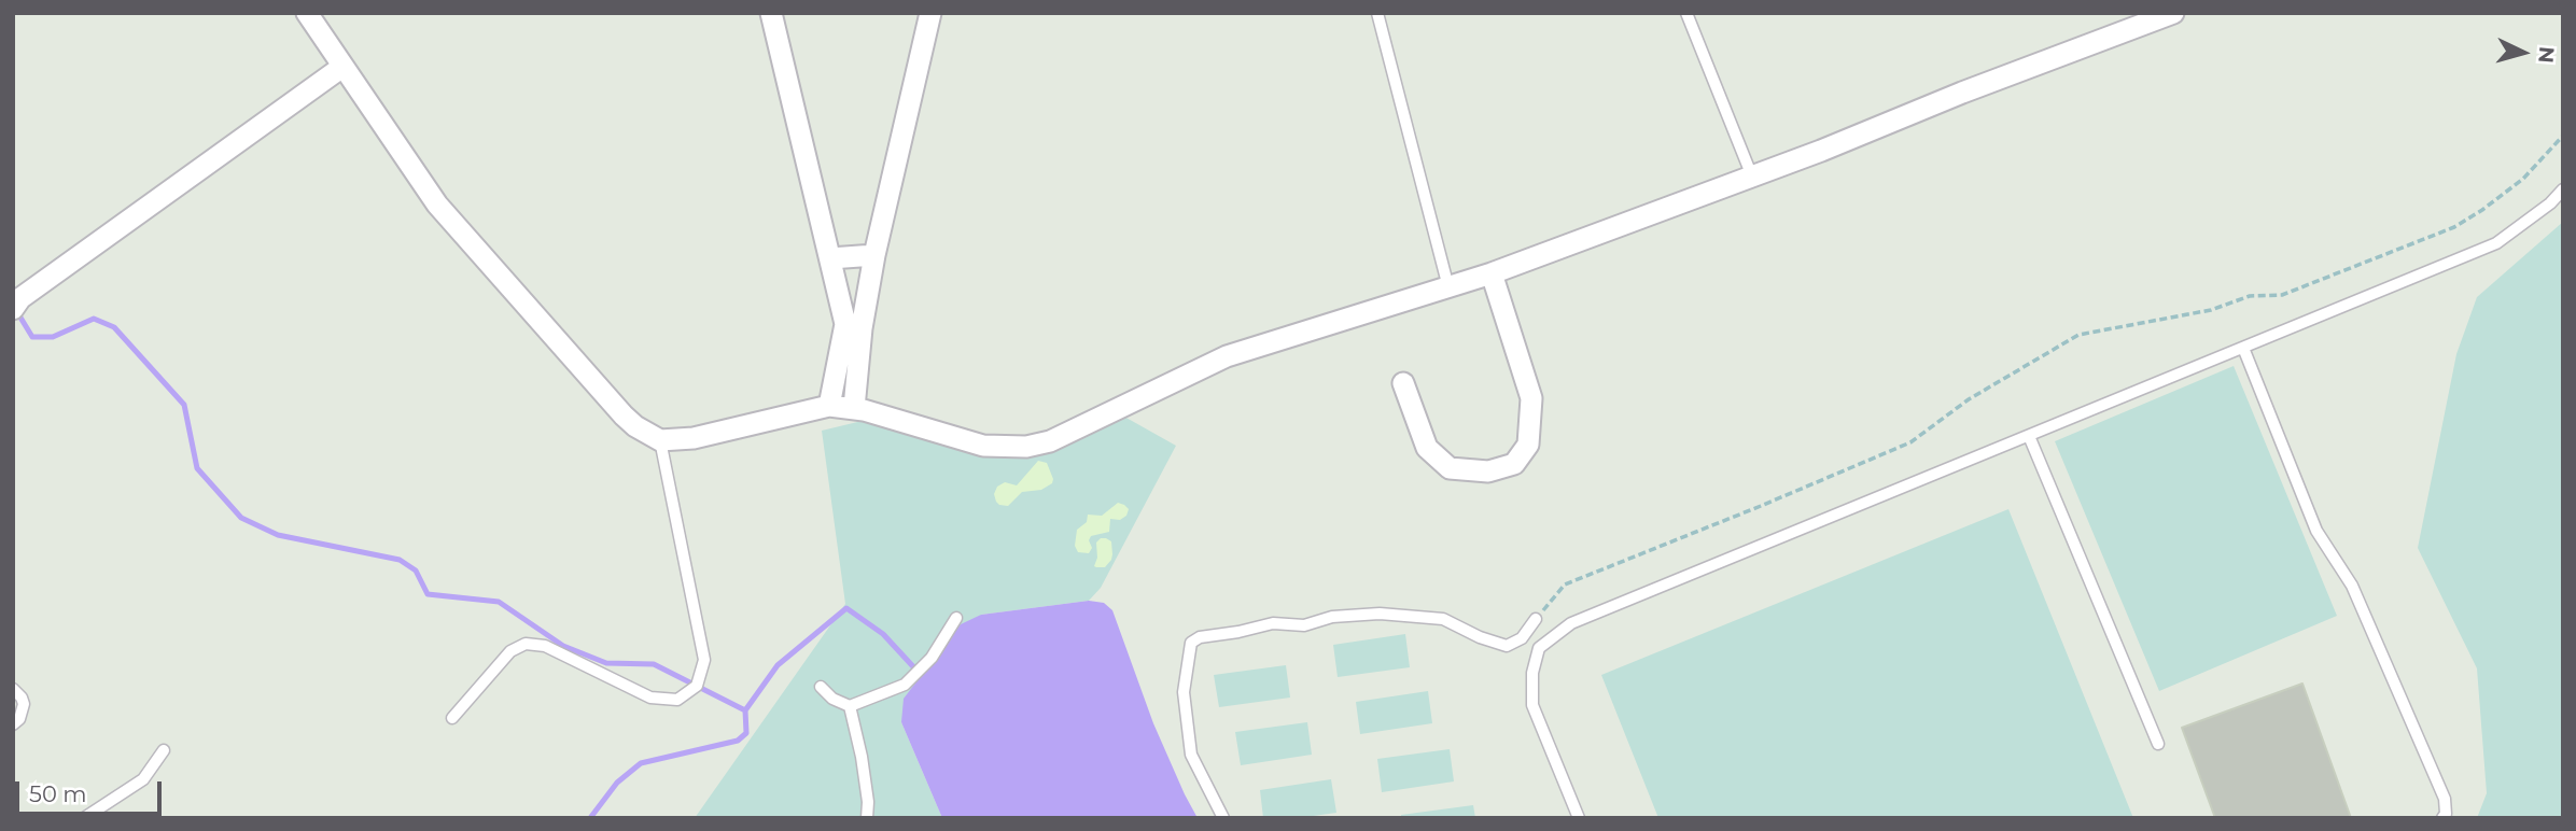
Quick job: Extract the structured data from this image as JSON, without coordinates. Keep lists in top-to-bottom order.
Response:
{
  "scale_bar": "50 m",
  "north": "right"
}
